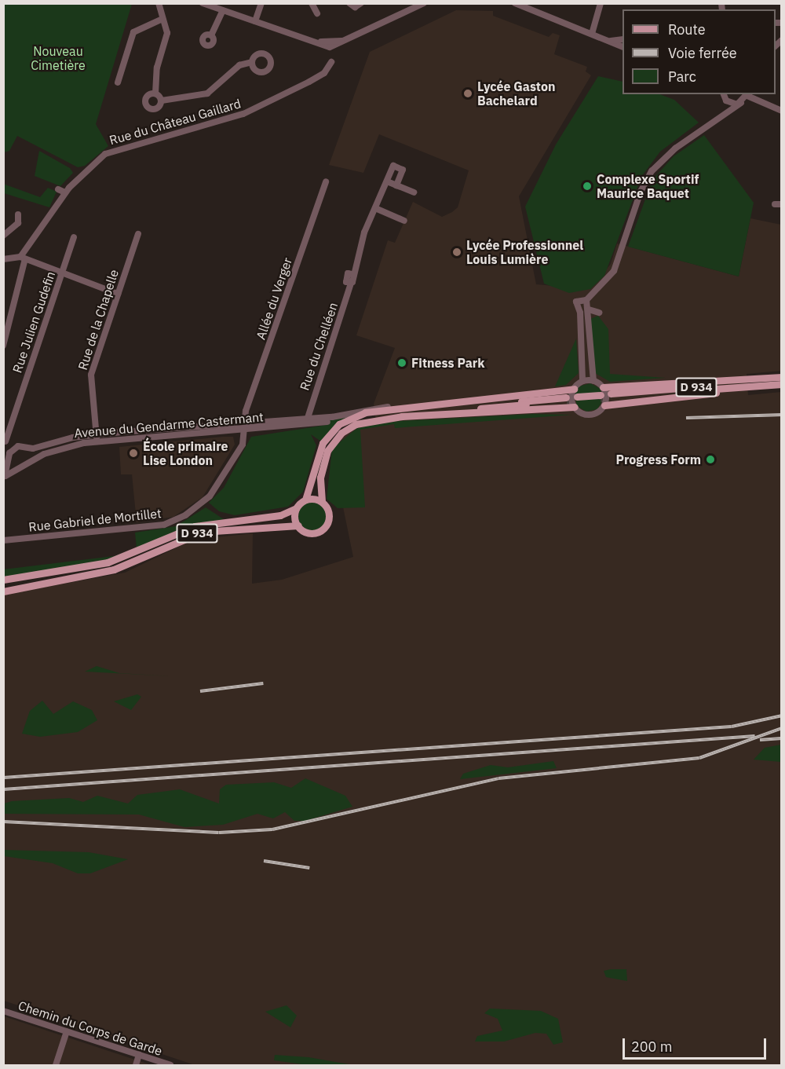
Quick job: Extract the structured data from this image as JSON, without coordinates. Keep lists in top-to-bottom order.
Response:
{
  "streets": {
    "main road": ["D 934"],
    "street": [
      "Rue du Château Gaillard",
      "Allée du Verger",
      "Rue de la Chapelle",
      "Rue Julien Gudefin",
      "Rue du Chelléen",
      "Avenue du Gendarme Castermant",
      "Rue Gabriel de Mortillet",
      "Chemin du Corps de Garde"
    ]
  },
  "crossings": [
    ["Allée du Verger", "Avenue du Gendarme Castermant"],
    ["Allée du Verger", "Rue Gabriel de Mortillet"],
    ["Rue de la Chapelle", "Avenue du Gendarme Castermant"],
    ["Rue du Chelléen", "Avenue du Gendarme Castermant"],
    ["Avenue du Gendarme Castermant", "Rue Gabriel de Mortillet"]
  ],
  "parks": ["Nouveau Cimetière"],
  "places": [
    "Lycée Gaston Bachelard",
    "Complexe Sportif Maurice Baquet",
    "Lycée Professionnel Louis Lumière",
    "Fitness Park",
    "École primaire Lise London",
    "Progress Form"
  ],
  "legend": ["Route", "Voie ferrée", "Parc"],
  "scale_bar": "200 m"
}
